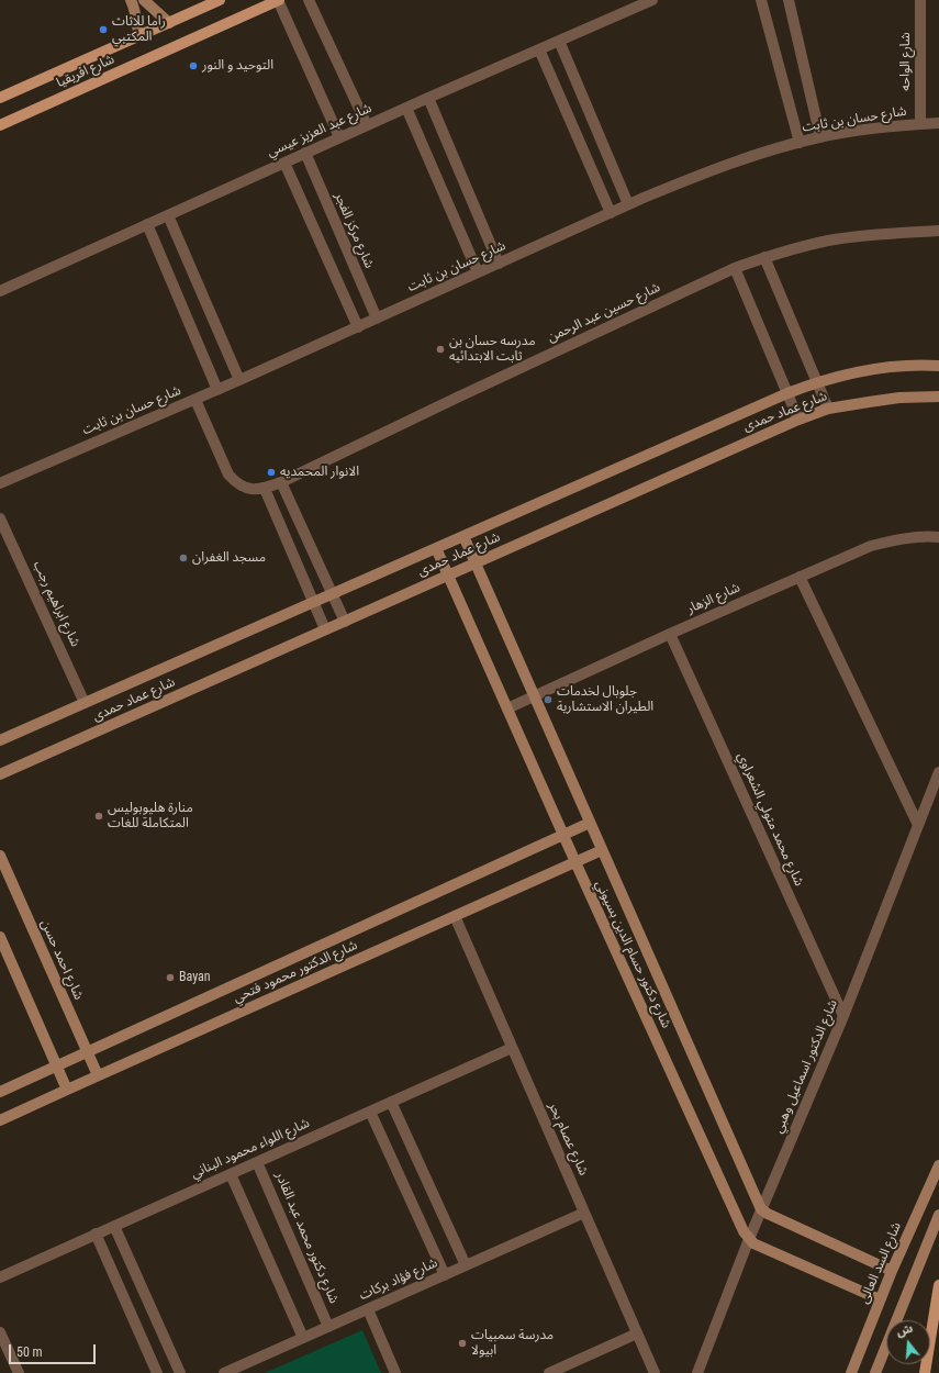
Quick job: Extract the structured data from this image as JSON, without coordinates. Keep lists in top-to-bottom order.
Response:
{
  "streets": {
    "main road": ["شارع افريقيا"],
    "street": [
      "شارع الواحه",
      "شارع حسان بن ثابت",
      "شارع عبد العزيز عيسي",
      "شارع مركز الفجر",
      "شارع حسين عبد الرحمن",
      "شارع عماد حمدى",
      "شارع الزهار",
      "شارع ابراهيم رجب",
      "شارع محمد متولي الشعراوي",
      "شارع دكتور حسام الدين بسيوني",
      "شارع احمد حسن",
      "شارع الدكتور محمود فتحي",
      "شارع الدكتور اسماعيل وهبي",
      "شارع عصام بحر",
      "شارع اللواء محمود البناني",
      "شارع دكتور محمد عبد القادر",
      "شارع السد العالى",
      "شارع فؤاد بركات"
    ]
  },
  "crossings": [
    ["شارع الواحه", "شارع حسان بن ثابت"],
    ["شارع حسان بن ثابت", "شارع مركز الفجر"],
    ["شارع حسان بن ثابت", "شارع حسين عبد الرحمن"],
    ["شارع عبد العزيز عيسي", "شارع مركز الفجر"],
    ["شارع عماد حمدى", "شارع ابراهيم رجب"],
    ["شارع عماد حمدى", "شارع دكتور حسام الدين بسيوني"],
    ["شارع الزهار", "شارع محمد متولي الشعراوي"],
    ["شارع الزهار", "شارع دكتور حسام الدين بسيوني"],
    ["شارع محمد متولي الشعراوي", "شارع الدكتور اسماعيل وهبي"],
    ["شارع دكتور حسام الدين بسيوني", "شارع الدكتور محمود فتحي"],
    ["شارع دكتور حسام الدين بسيوني", "شارع الدكتور اسماعيل وهبي"],
    ["شارع احمد حسن", "شارع الدكتور محمود فتحي"],
    ["شارع الدكتور محمود فتحي", "شارع عصام بحر"],
    ["شارع عصام بحر", "شارع اللواء محمود البناني"],
    ["شارع عصام بحر", "شارع فؤاد بركات"],
    ["شارع اللواء محمود البناني", "شارع دكتور محمد عبد القادر"],
    ["شارع دكتور محمد عبد القادر", "شارع فؤاد بركات"]
  ],
  "places": [
    "راما للاثاث المكتبي",
    "التوحيد و النور",
    "مدرسه حسان بن ثابت الابتدائيه",
    "الانوار المحمديه",
    "مسجد الغفران",
    "جلوبال لخدمات الطيران الاستشارية",
    "منارة هليوبوليس المتكاملة للغات",
    "Bayan",
    "مدرسة سمبيات ابيولا"
  ],
  "scale_bar": "50 m",
  "north": "top"
}
